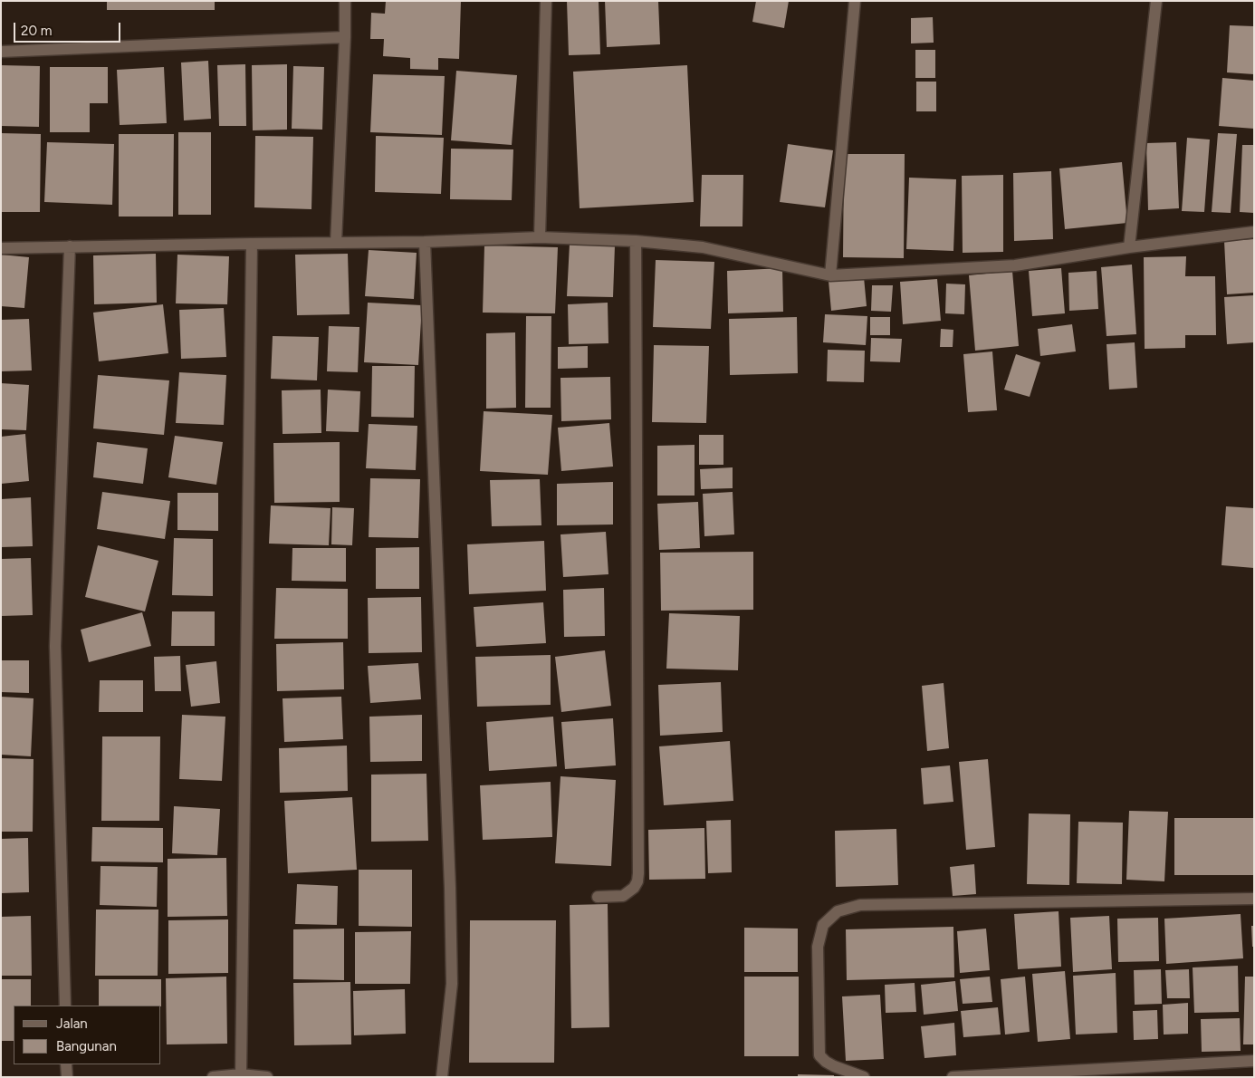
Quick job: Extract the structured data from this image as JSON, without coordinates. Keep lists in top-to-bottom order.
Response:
{
  "legend": ["Jalan", "Bangunan"],
  "scale_bar": "20 m"
}
